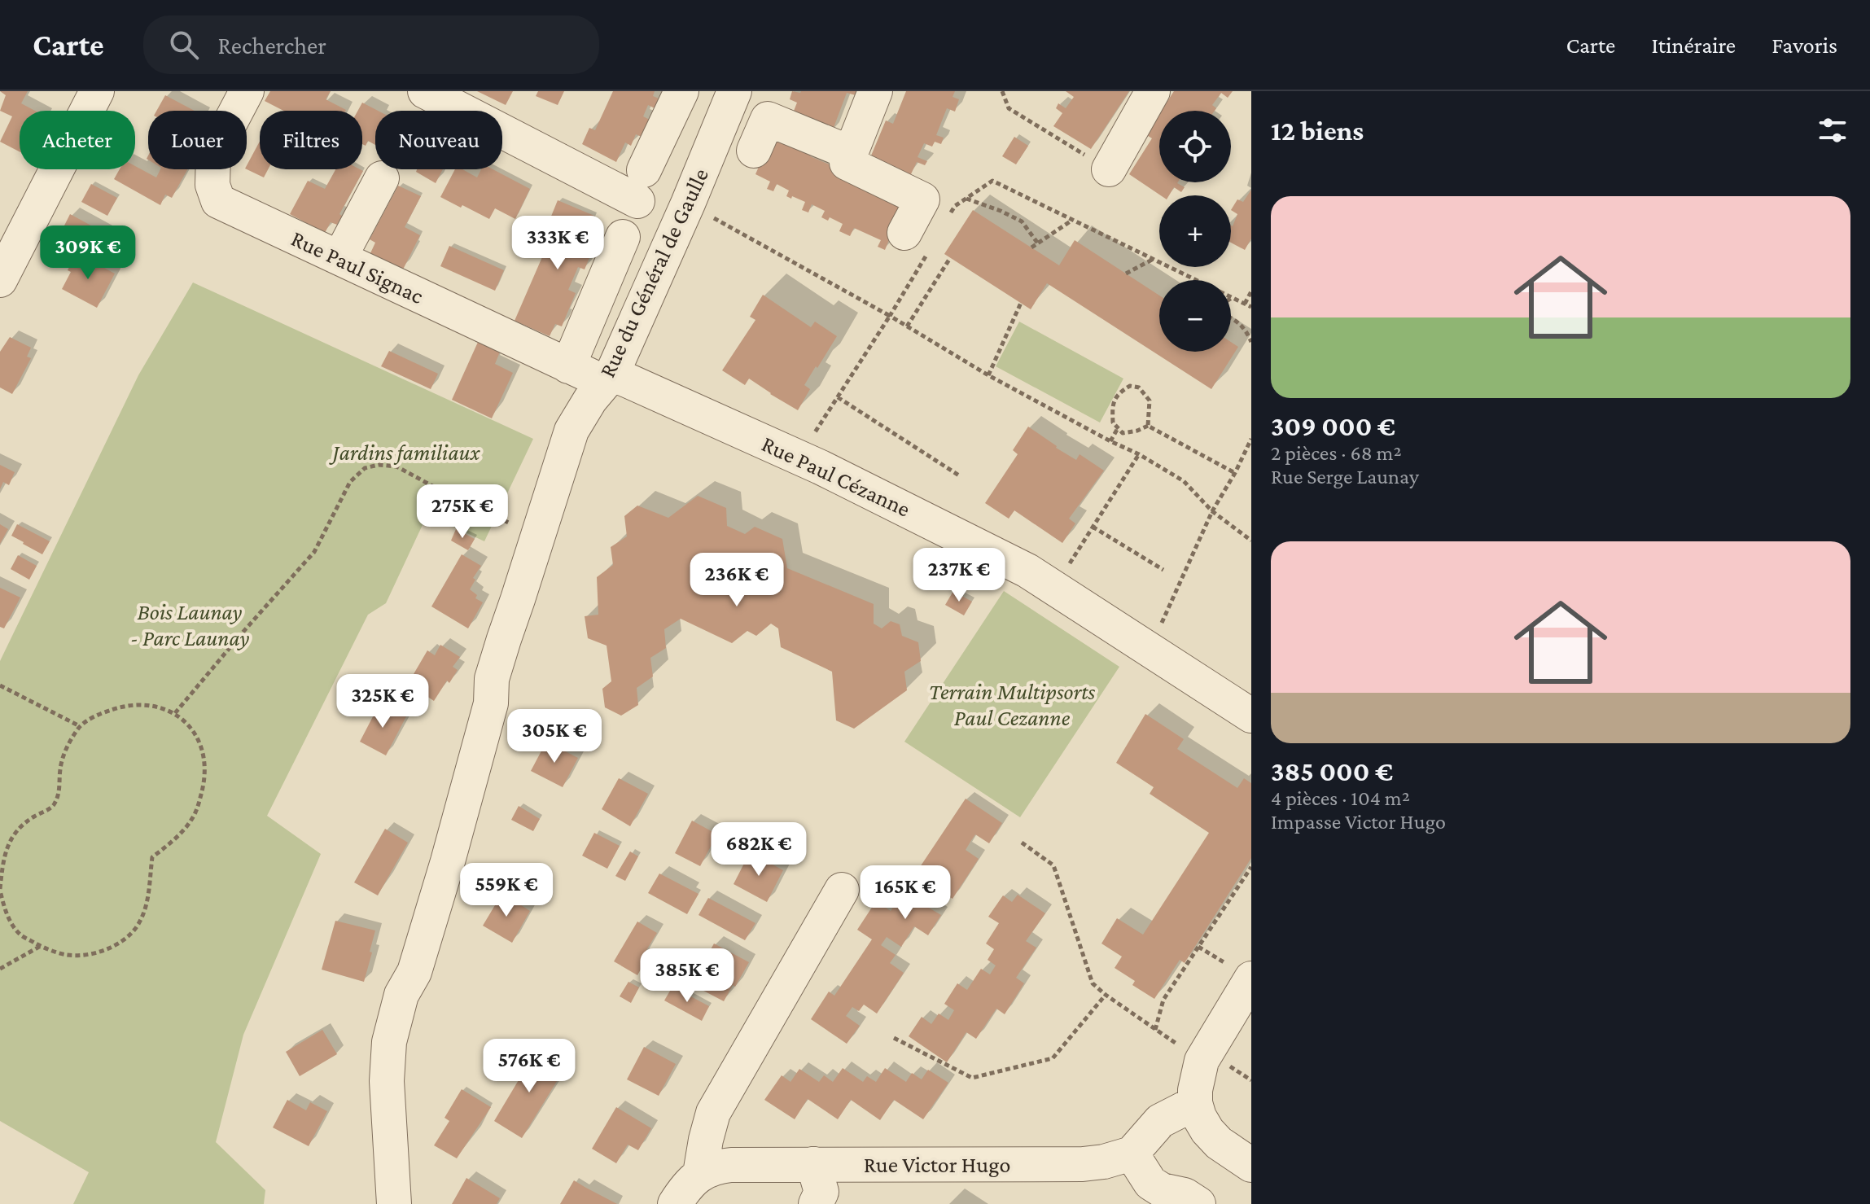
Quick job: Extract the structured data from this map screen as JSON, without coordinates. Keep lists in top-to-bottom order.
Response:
{
  "streets": {
    "street": [
      "Rue Paul Signac",
      "Rue du Général de Gaulle",
      "Rue Paul Cézanne",
      "Rue Victor Hugo"
    ]
  },
  "crossings": [
    ["Rue Paul Signac", "Rue du Général de Gaulle"],
    ["Rue Paul Signac", "Rue Paul Cézanne"],
    ["Rue du Général de Gaulle", "Rue Paul Cézanne"]
  ],
  "parks": ["Jardins familiaux", "Bois Launay - Parc Launay", "Terrain Multipsorts Paul Cezanne"],
  "page": {
    "header": "Carte",
    "search": "Rechercher",
    "nav": ["Carte", "Itinéraire", "Favoris"],
    "heading": "12 biens",
    "map_buttons": ["+", "−"],
    "chip": [
      "Acheter",
      "Louer",
      "Filtres",
      "Nouveau"
    ],
    "list": [
      {
        "name": "309 000 €",
        "note": "2 pièces · 68 m² · Rue Serge Launay"
      },
      {
        "name": "385 000 €",
        "note": "4 pièces · 104 m² · Impasse Victor Hugo"
      }
    ],
    "price": [
      "333K €",
      "309K €",
      "275K €",
      "237K €",
      "236K €",
      "325K €",
      "305K €",
      "682K €",
      "559K €",
      "165K €",
      "385K €",
      "576K €"
    ]
  }
}
